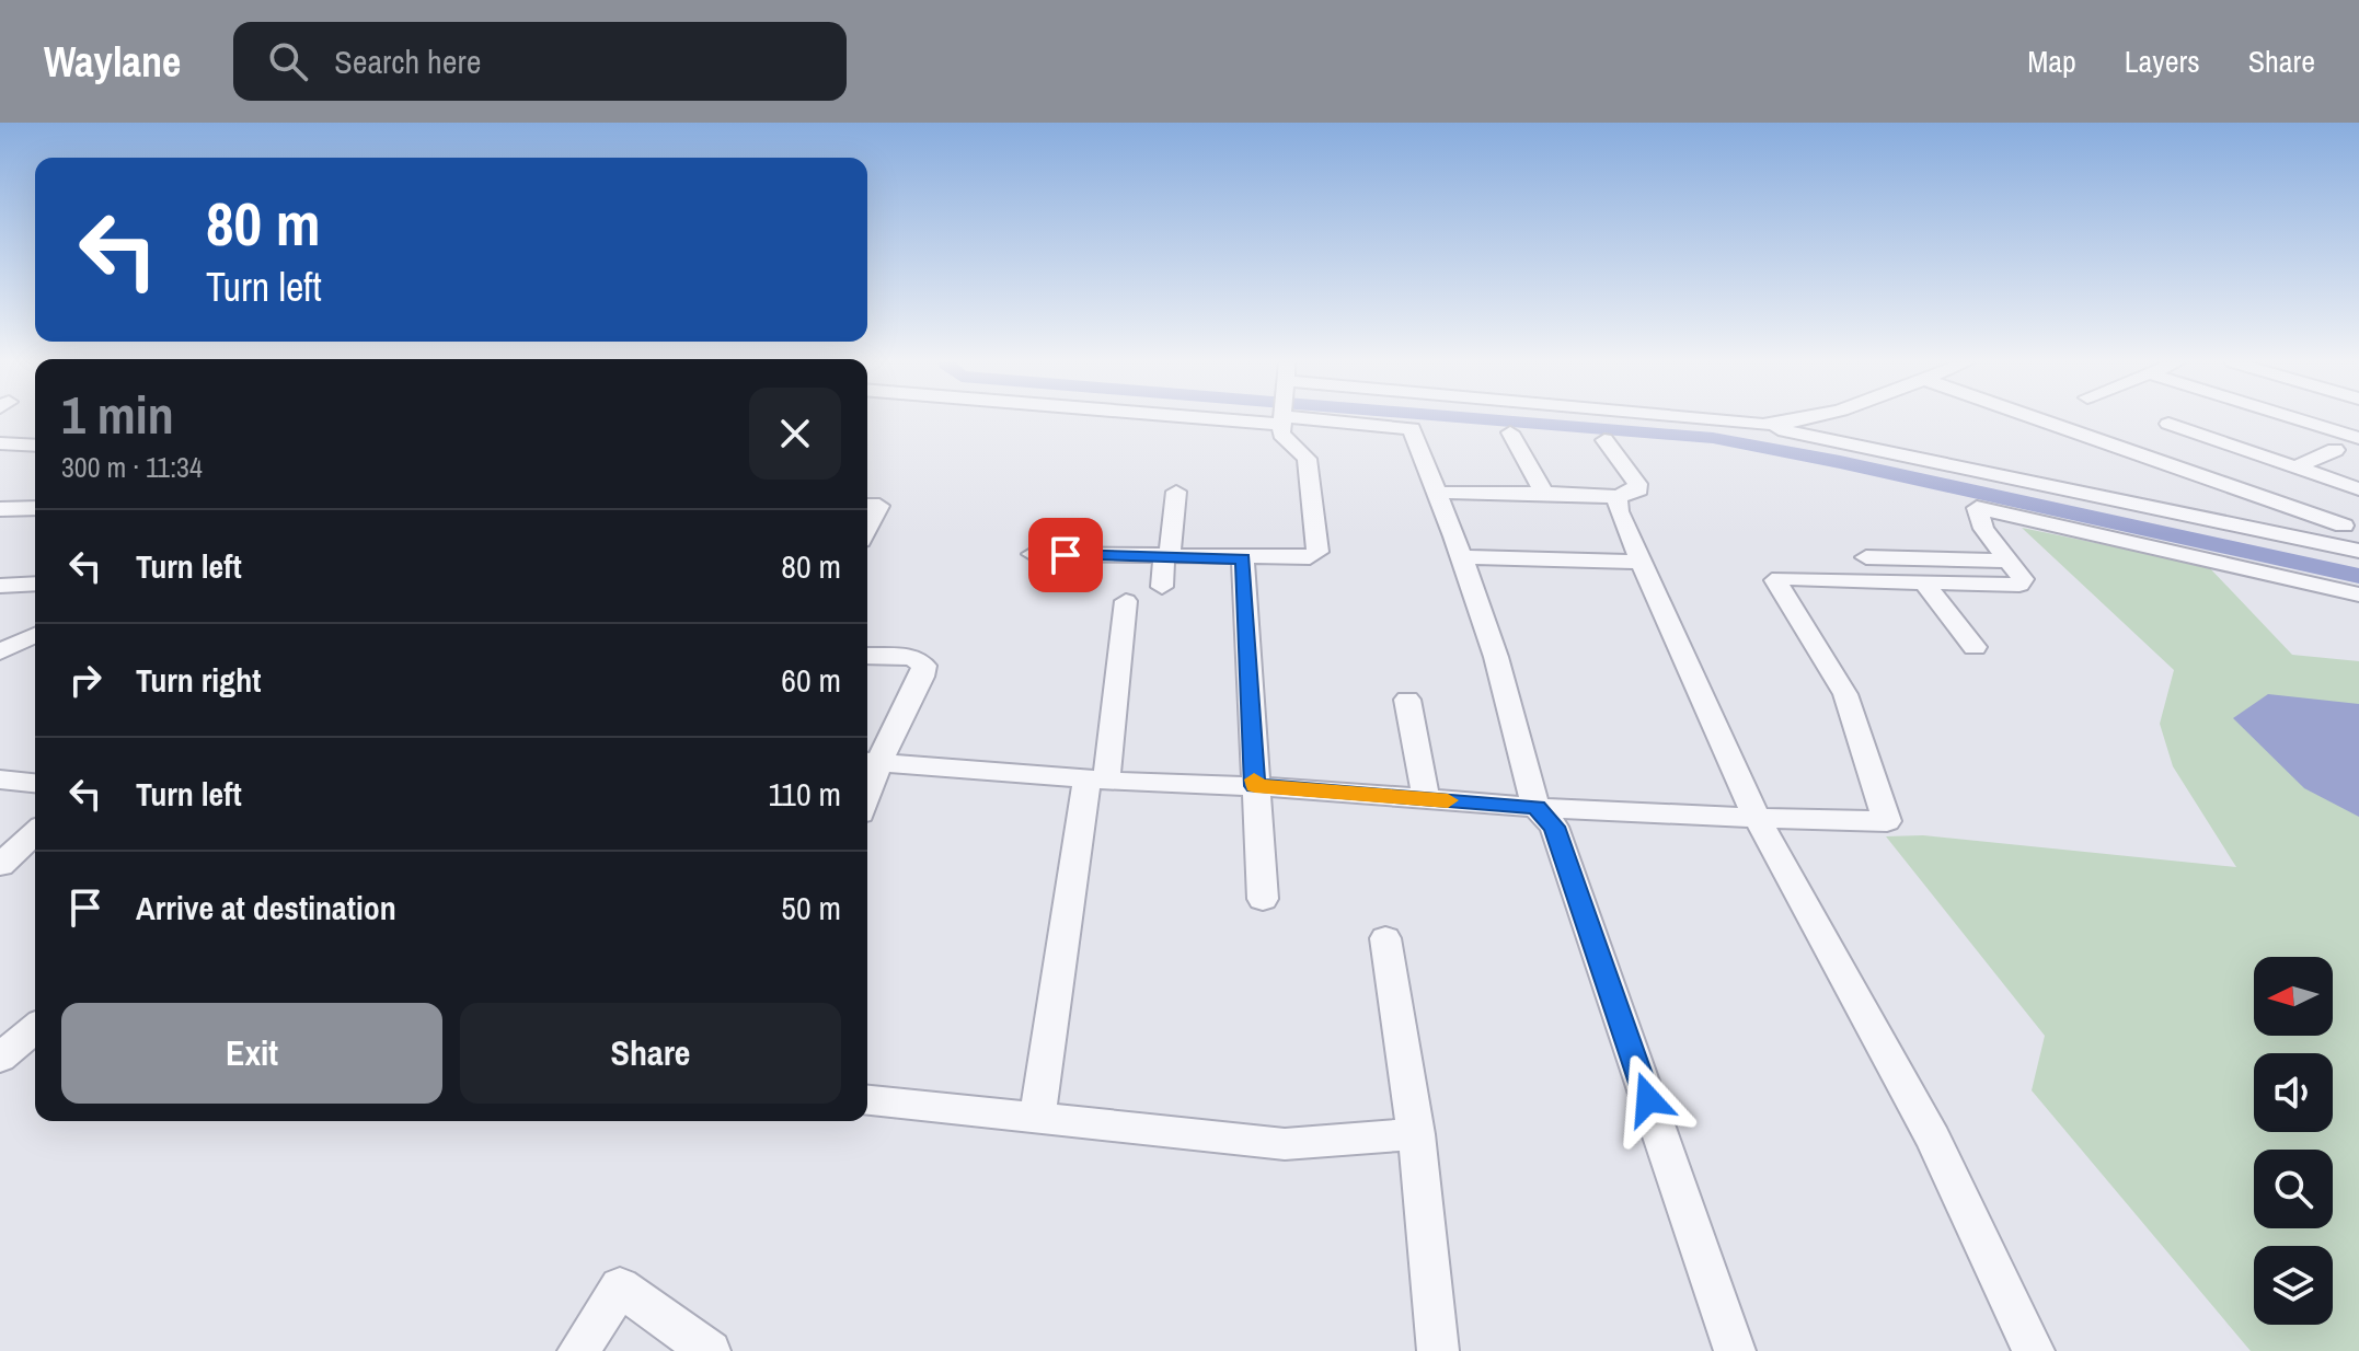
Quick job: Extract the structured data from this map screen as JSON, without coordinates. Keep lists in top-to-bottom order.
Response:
{
  "north": "left",
  "page": {
    "header": "Waylane",
    "search": "Search here",
    "nav": ["Map", "Layers", "Share"],
    "turn": ["80 m", "Turn left"],
    "heading": ["1 min", "300 m · 11:34"],
    "list": [
      {
        "name": "Turn left",
        "value": "80 m"
      },
      {
        "name": "Turn right",
        "value": "60 m"
      },
      {
        "name": "Turn left",
        "value": "110 m"
      },
      {
        "name": "Arrive at destination",
        "value": "50 m"
      }
    ],
    "buttons": ["Exit", "Share"]
  }
}
